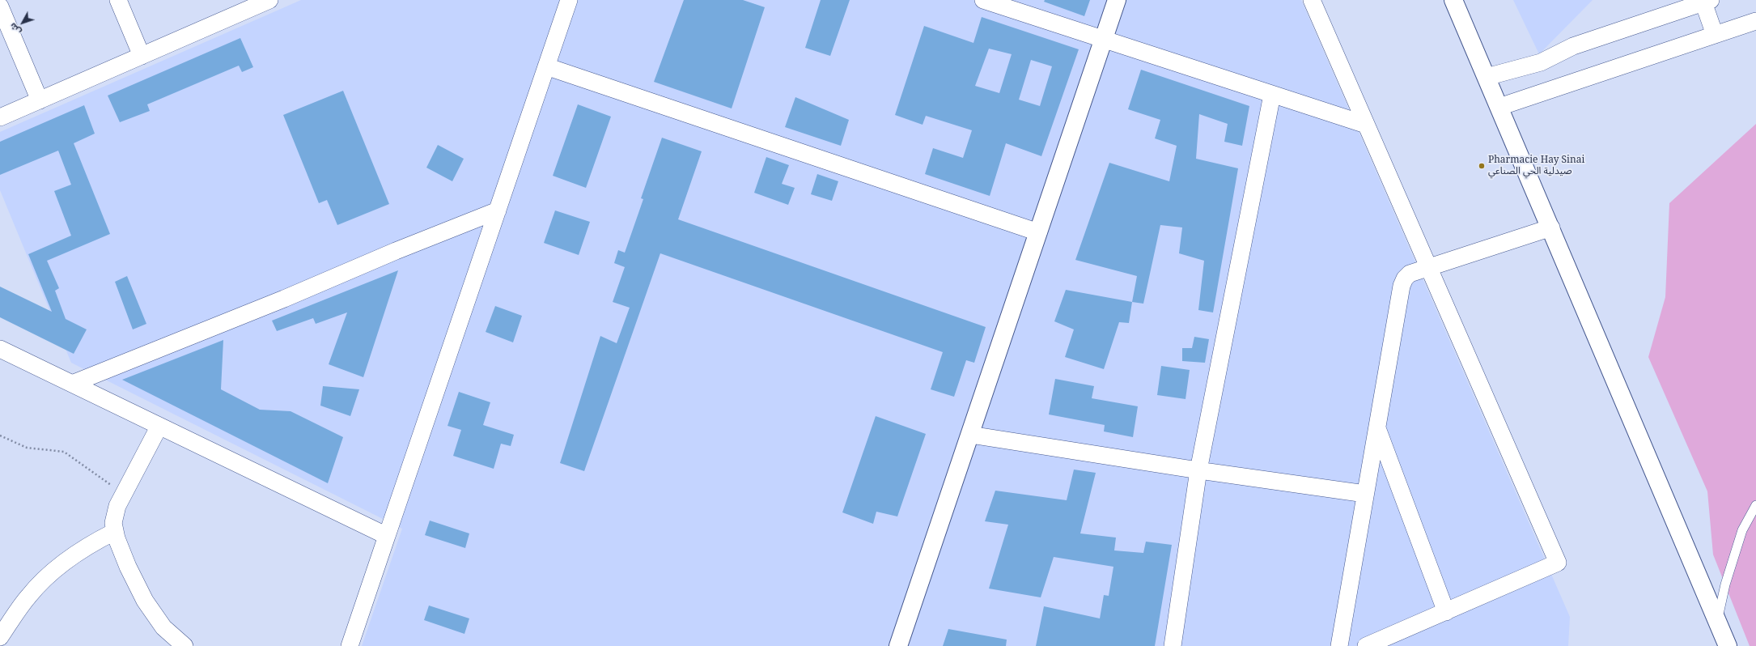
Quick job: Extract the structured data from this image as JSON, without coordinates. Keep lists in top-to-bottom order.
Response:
{
  "places": ["Pharmacie Hay Sinai صيدلية الحي الصناعي"],
  "north": "bottom left"
}
